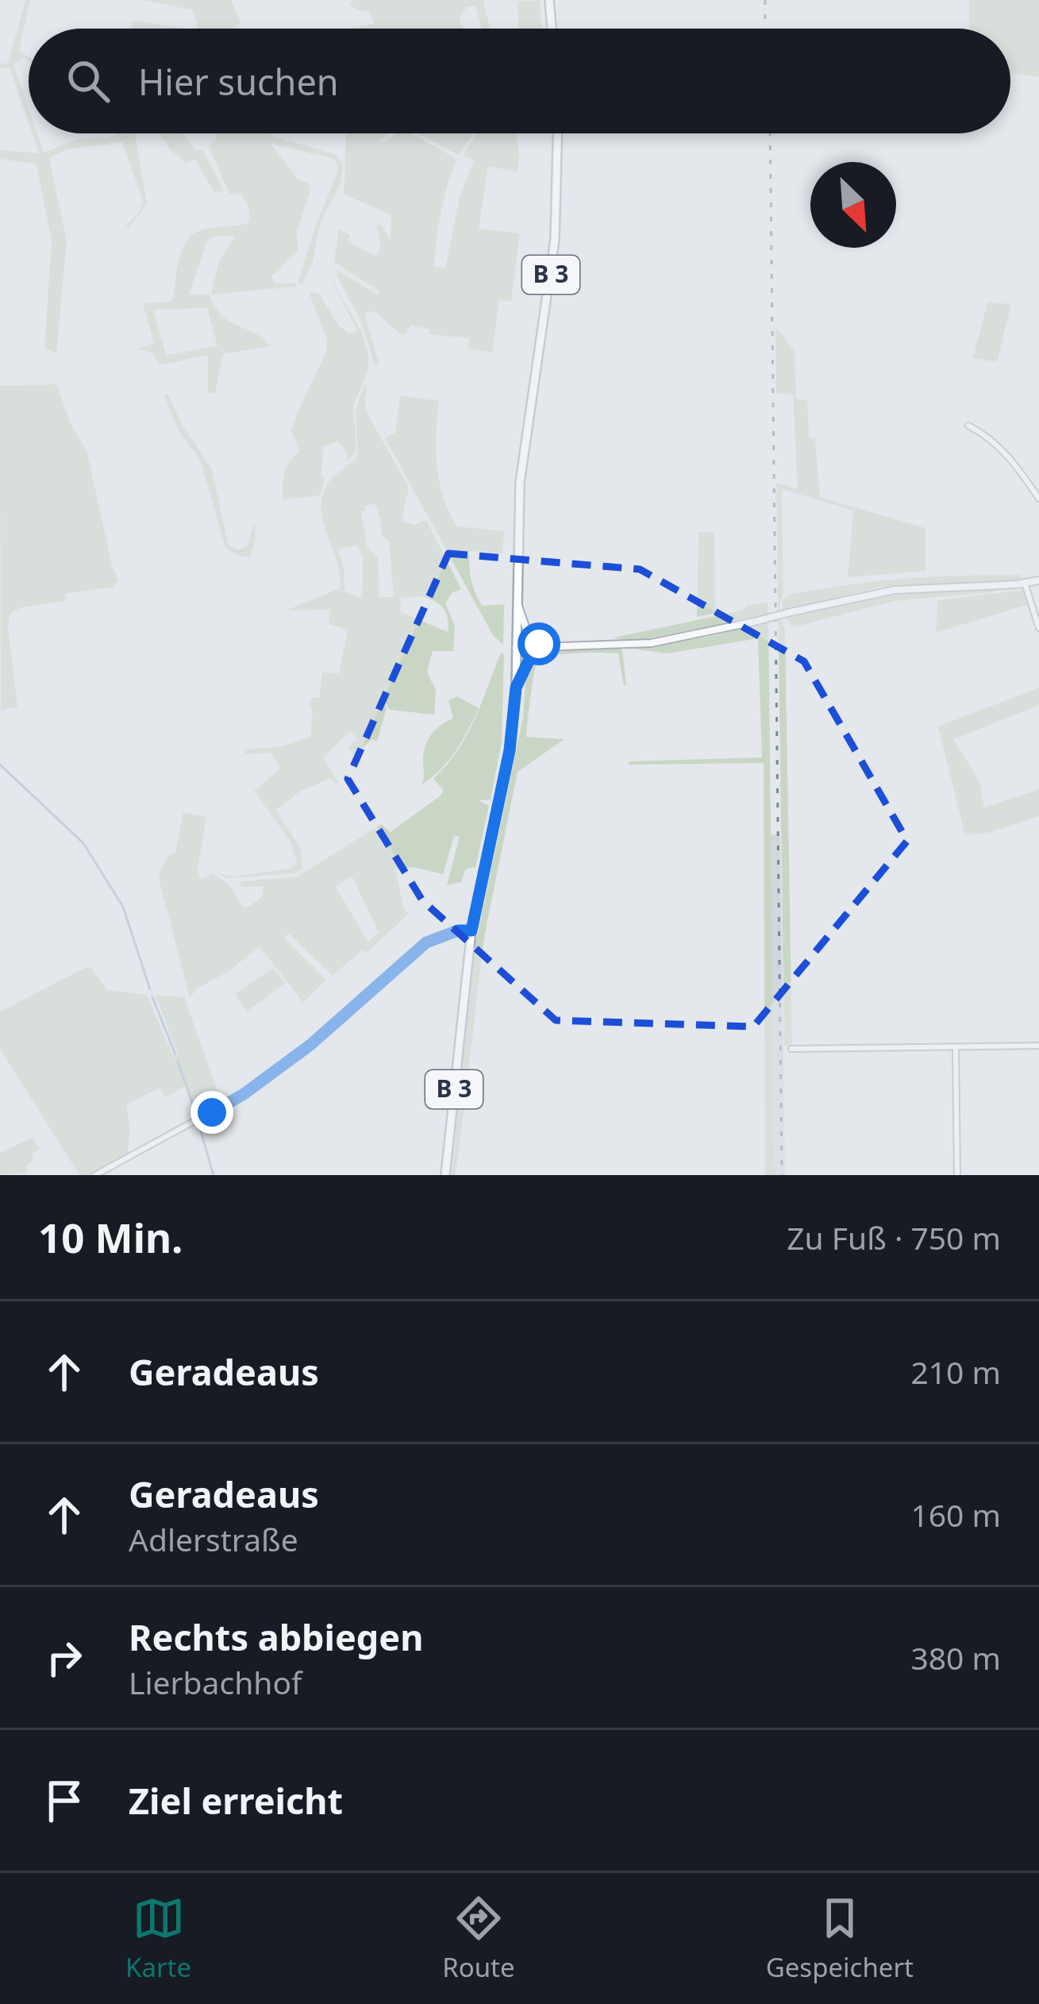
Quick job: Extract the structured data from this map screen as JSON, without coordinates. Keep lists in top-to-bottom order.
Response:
{
  "streets": {
    "main road": ["B 3"]
  },
  "north": "bottom right",
  "page": {
    "search": "Hier suchen",
    "heading": ["10 Min.", "Zu Fuß · 750 m"],
    "list": [
      ["Geradeaus", "210 m"],
      ["Geradeaus", "Adlerstraße", "160 m"],
      ["Rechts abbiegen", "Lierbachhof", "380 m"],
      "Ziel erreicht"
    ],
    "nav": ["Karte", "Route", "Gespeichert"]
  }
}
